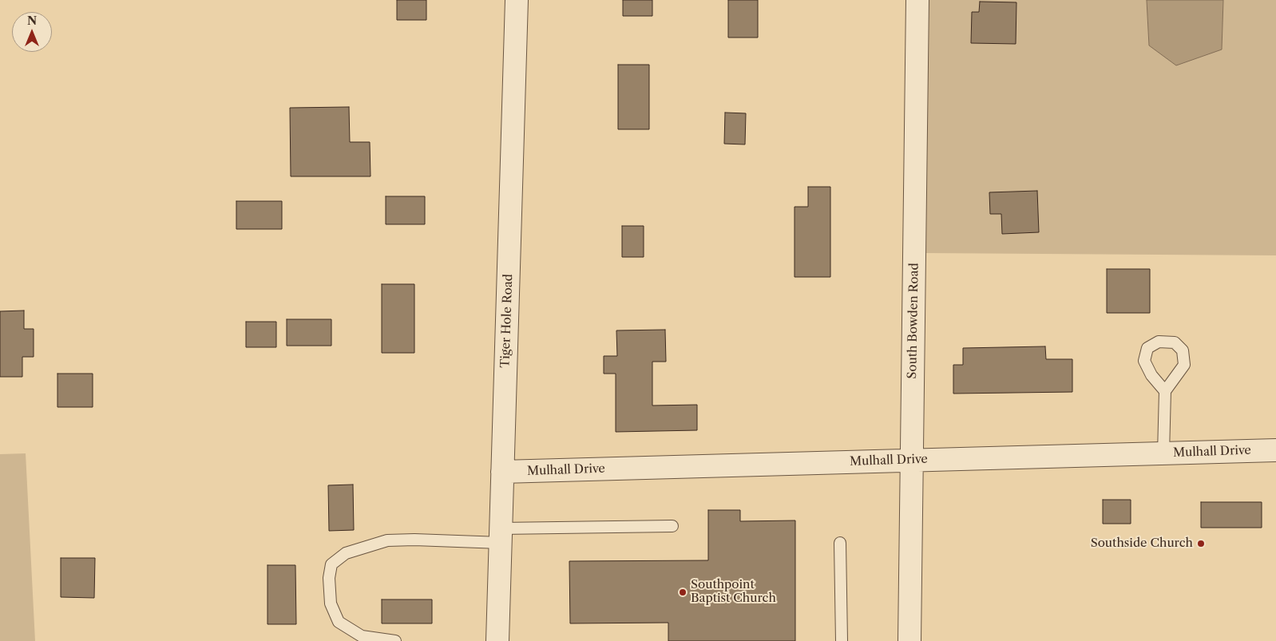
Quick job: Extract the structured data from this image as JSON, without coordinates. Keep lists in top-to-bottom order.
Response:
{
  "streets": {
    "street": ["Tiger Hole Road", "South Bowden Road", "Mulhall Drive"]
  },
  "crossings": [
    ["Tiger Hole Road", "Mulhall Drive"],
    ["South Bowden Road", "Mulhall Drive"]
  ],
  "places": ["Southside Church", "Southpoint Baptist Church"],
  "north": "top"
}
